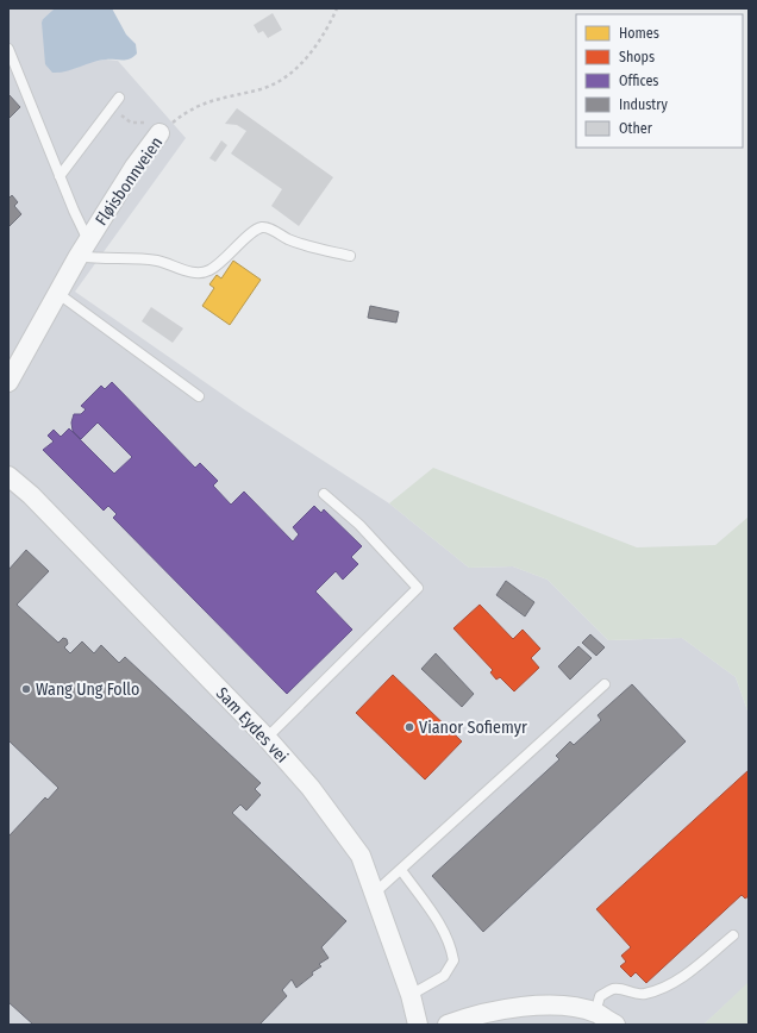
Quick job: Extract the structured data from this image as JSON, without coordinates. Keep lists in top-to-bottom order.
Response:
{
  "streets": {
    "street": ["Fløisbonnveien", "Sam Eydes vei"]
  },
  "places": ["Wang Ung Follo", "Vianor Sofiemyr"],
  "legend": [
    "Homes",
    "Shops",
    "Offices",
    "Industry",
    "Other"
  ]
}
